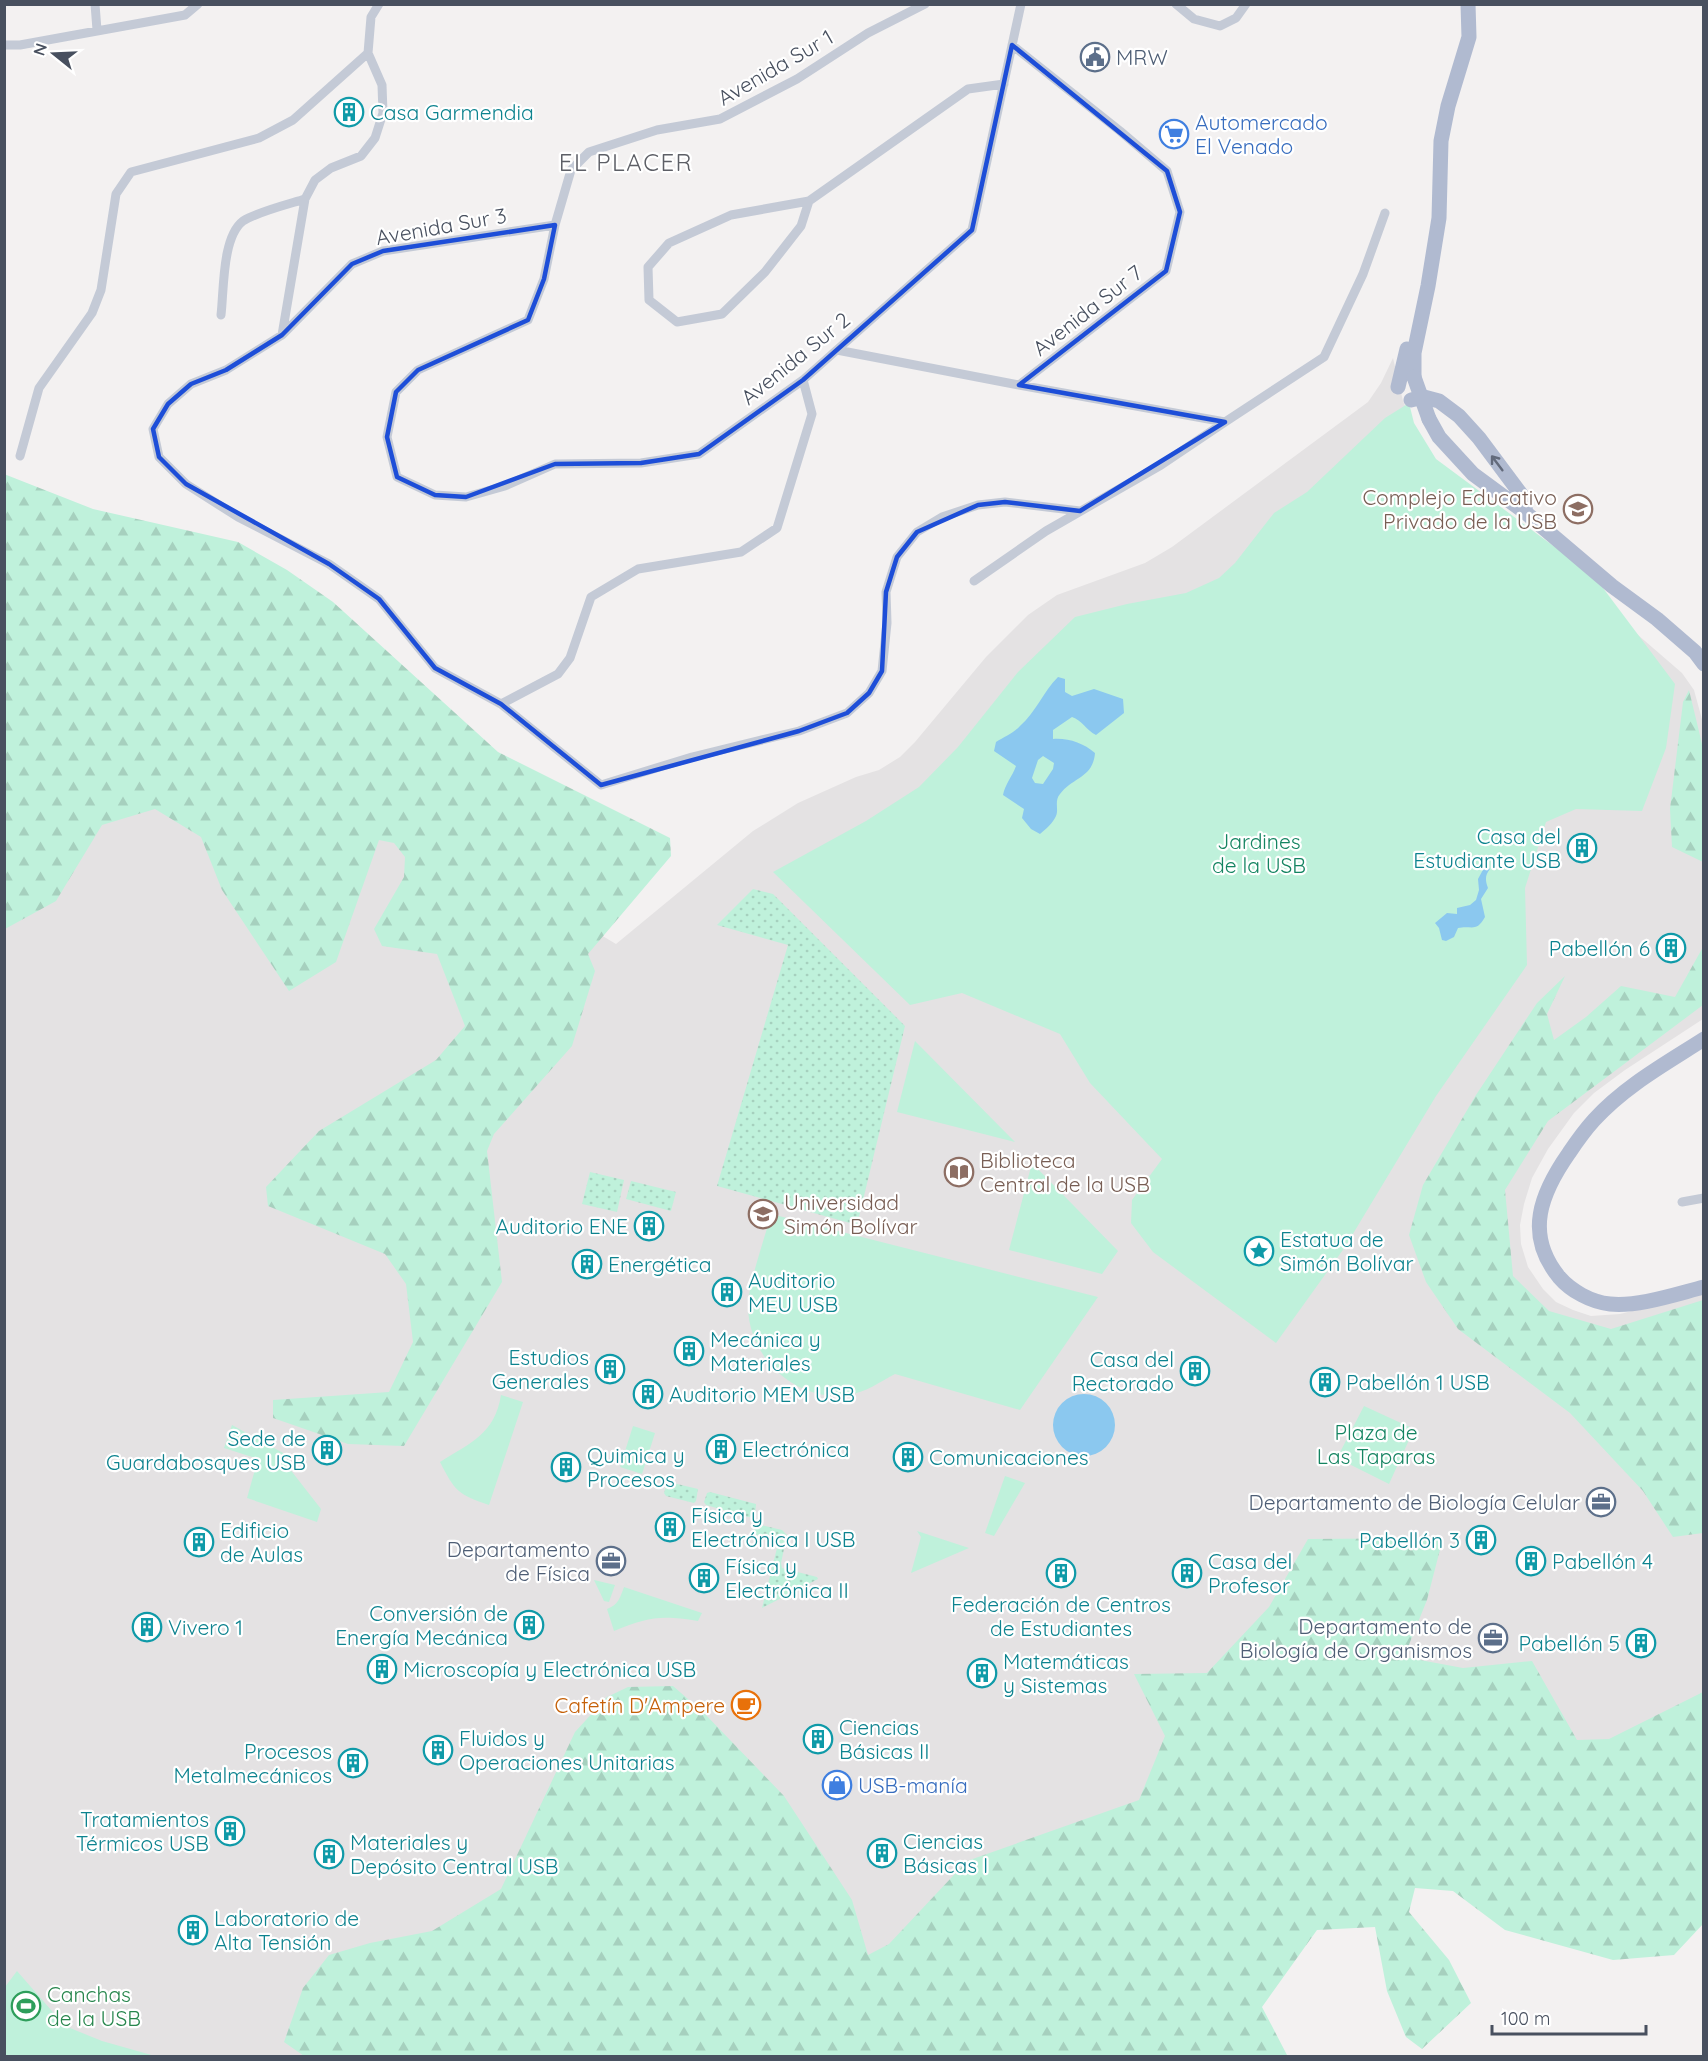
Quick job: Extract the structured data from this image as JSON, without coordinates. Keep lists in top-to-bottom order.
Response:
{
  "streets": {
    "street": [
      "Avenida Sur 1",
      "Avenida Sur 3",
      "Avenida Sur 7",
      "Avenida Sur 2"
    ]
  },
  "crossings": [
    ["Avenida Sur 1", "Avenida Sur 3"],
    ["Avenida Sur 1", "Avenida Sur 2"],
    ["Avenida Sur 7", "Avenida Sur 2"]
  ],
  "districts": ["EL PLACER"],
  "parks": ["Jardines de la USB", "Plaza de Las Taparas"],
  "places": {
    "public building": ["MRW"],
    "building": [
      "Casa Garmendia",
      "Casa del Estudiante USB",
      "Pabellón 6",
      "Auditorio ENE",
      "Energética",
      "Auditorio MEU USB",
      "Mecánica y Materiales",
      "Estudios Generales",
      "Casa del Rectorado",
      "Pabellón 1 USB",
      "Auditorio MEM USB",
      "Electrónica",
      "Sede de Guardabosques USB",
      "Comunicaciones",
      "Quimica y Procesos",
      "Física y Electrónica I USB",
      "Pabellón 3",
      "Edificio de Aulas",
      "Pabellón 4",
      "Federación de Centros de Estudiantes",
      "Casa del Profesor",
      "Física y Electrónica II",
      "Conversión de Energía Mecánica",
      "Vivero 1",
      "Pabellón 5",
      "Microscopía y Electrónica USB",
      "Matemáticas y Sistemas",
      "Ciencias Básicas II",
      "Fluidos y Operaciones Unitarias",
      "Procesos Metalmecánicos",
      "Tratamientos Térmicos USB",
      "Ciencias Básicas I",
      "Materiales y Depósito Central USB",
      "Laboratorio de Alta Tensión"
    ],
    "supermarket": ["Automercado El Venado"],
    "school or university": ["Complejo Educativo Privado de la USB", "Universidad Simón Bolívar"],
    "library": ["Biblioteca Central de la USB"],
    "place": ["Estatua de Simón Bolívar"],
    "office": ["Departamento de Biología Celular", "Departamento de Física", "Departamento de Biología de Organismos"],
    "cafe": ["Cafetín D'Ampere"],
    "shop": ["USB-manía"],
    "sports": ["Canchas de la USB"]
  },
  "scale_bar": "100 m",
  "north": "left"
}
